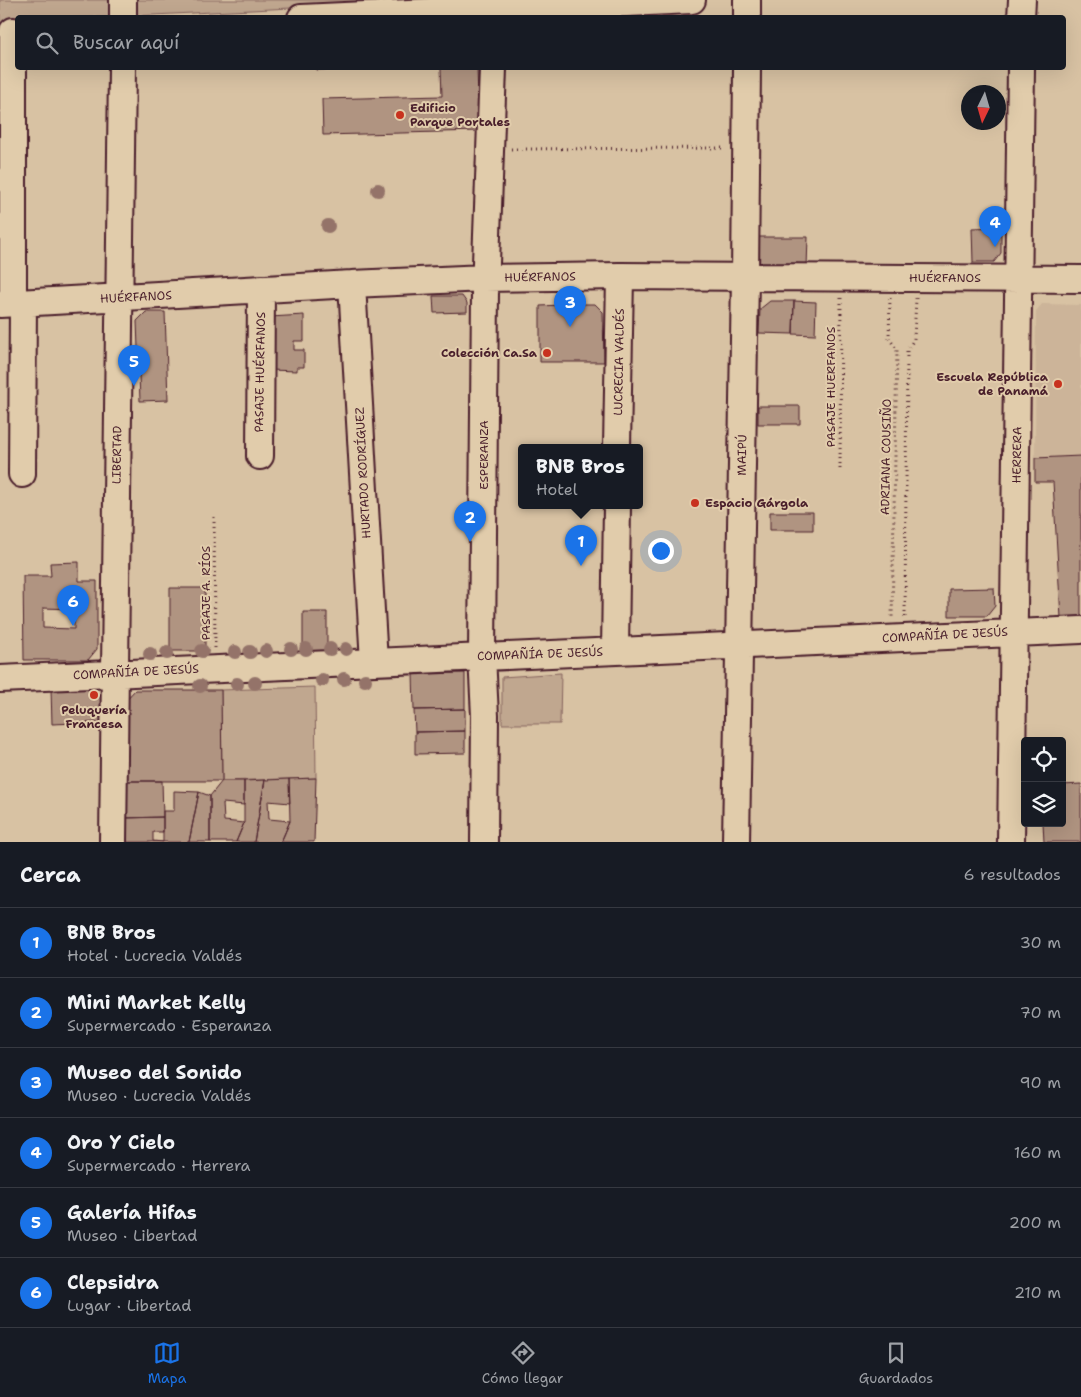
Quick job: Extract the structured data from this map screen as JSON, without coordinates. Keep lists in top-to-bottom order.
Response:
{
  "streets": {
    "street": [
      "HUÉRFANOS",
      "LUCRECIA VALDÉS",
      "PASAJE HUÉRFANOS",
      "LIBERTAD",
      "ESPERANZA",
      "MAIPÚ",
      "HERRERA",
      "HURTADO RODRÍGUEZ",
      "COMPAÑÍA DE JESÚS"
    ],
    "path": ["PASAJE HUERFANOS", "ADRIANA COUSIÑO", "PASAJE A. RÍOS"]
  },
  "crossings": [
    ["HUÉRFANOS", "LUCRECIA VALDÉS"],
    ["HUÉRFANOS", "PASAJE HUÉRFANOS"],
    ["HUÉRFANOS", "LIBERTAD"],
    ["HUÉRFANOS", "ESPERANZA"],
    ["HUÉRFANOS", "MAIPÚ"],
    ["HUÉRFANOS", "HERRERA"],
    ["HUÉRFANOS", "ADRIANA COUSIÑO"],
    ["HUÉRFANOS", "HURTADO RODRÍGUEZ"],
    ["LIBERTAD", "COMPAÑÍA DE JESÚS"],
    ["ESPERANZA", "COMPAÑÍA DE JESÚS"],
    ["MAIPÚ", "COMPAÑÍA DE JESÚS"],
    ["HERRERA", "COMPAÑÍA DE JESÚS"],
    ["ADRIANA COUSIÑO", "COMPAÑÍA DE JESÚS"],
    ["HURTADO RODRÍGUEZ", "COMPAÑÍA DE JESÚS"],
    ["PASAJE A. RÍOS", "COMPAÑÍA DE JESÚS"]
  ],
  "places": [
    "Edificio Parque Portales",
    "Colección Ca.Sa",
    "Escuela República de Panamá",
    "Espacio Gárgola",
    "Peluquería Francesa"
  ],
  "north": "bottom",
  "page": {
    "search": "Buscar aquí",
    "pins": [
      "4",
      "3",
      "5",
      "2",
      "1",
      "6"
    ],
    "popup": ["BNB Bros", "Hotel"],
    "heading": ["Cerca", "6 resultados"],
    "list": [
      {
        "mark": "1",
        "name": "BNB Bros",
        "note": "Hotel · Lucrecia Valdés",
        "value": "30 m"
      },
      {
        "mark": "2",
        "name": "Mini Market Kelly",
        "note": "Supermercado · Esperanza",
        "value": "70 m"
      },
      {
        "mark": "3",
        "name": "Museo del Sonido",
        "note": "Museo · Lucrecia Valdés",
        "value": "90 m"
      },
      {
        "mark": "4",
        "name": "Oro Y Cielo",
        "note": "Supermercado · Herrera",
        "value": "160 m"
      },
      {
        "mark": "5",
        "name": "Galería Hifas",
        "note": "Museo · Libertad",
        "value": "200 m"
      },
      {
        "mark": "6",
        "name": "Clepsidra",
        "note": "Lugar · Libertad",
        "value": "210 m"
      }
    ],
    "nav": ["Mapa", "Cómo llegar", "Guardados"]
  }
}
